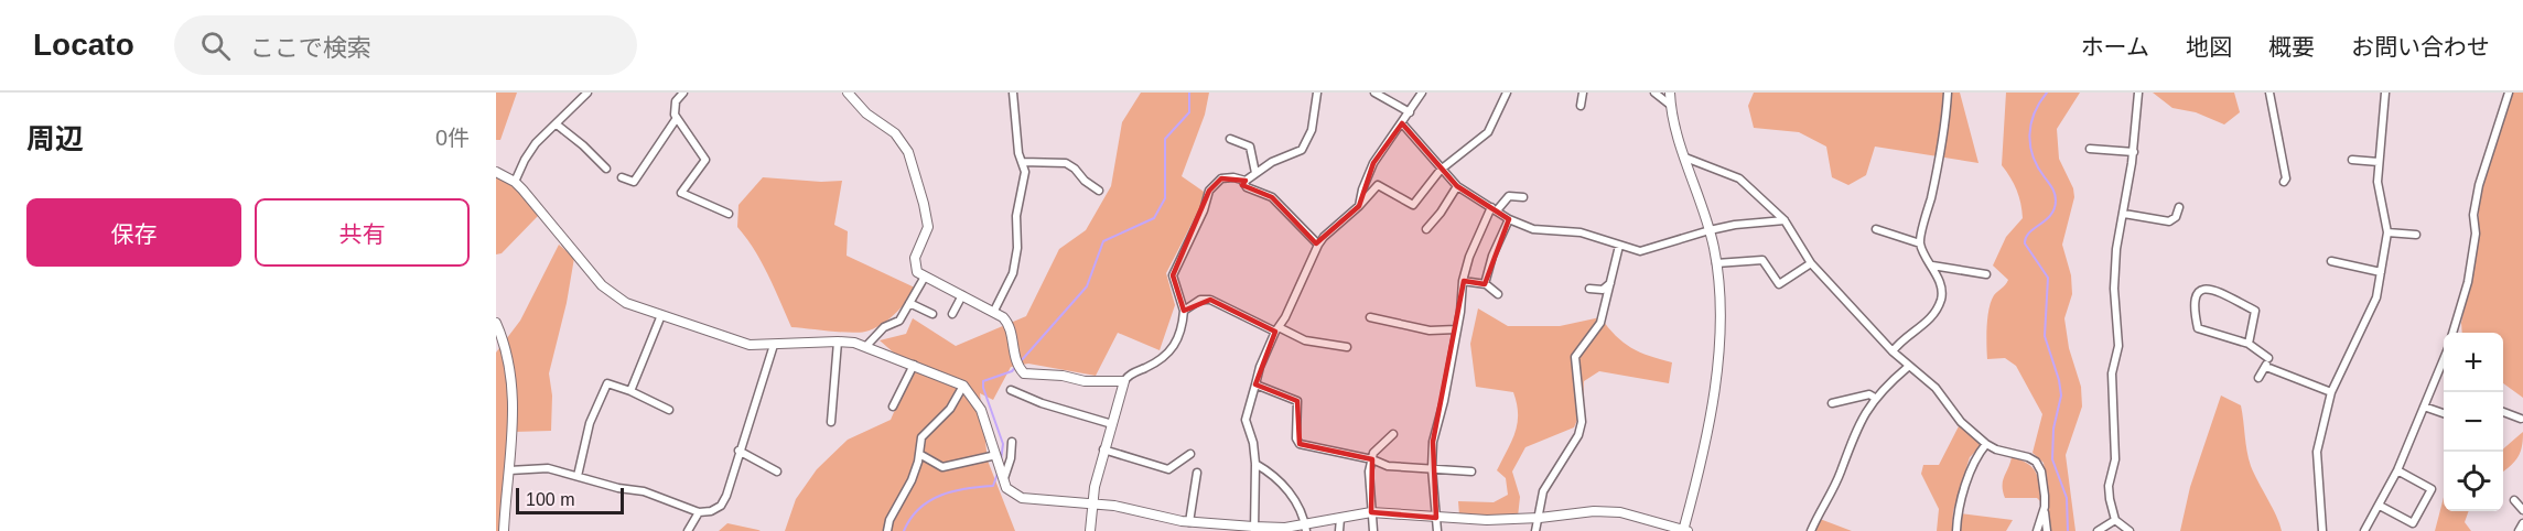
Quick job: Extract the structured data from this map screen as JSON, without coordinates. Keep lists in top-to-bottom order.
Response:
{
  "scale_bar": "100 m",
  "page": {
    "header": "Locato",
    "search": "ここで検索",
    "nav": [
      "ホーム",
      "地図",
      "概要",
      "お問い合わせ"
    ],
    "heading": ["周辺", "0件"],
    "buttons": ["保存", "共有"],
    "map_buttons": ["+", "−"],
    "scale": "100 m"
  }
}
